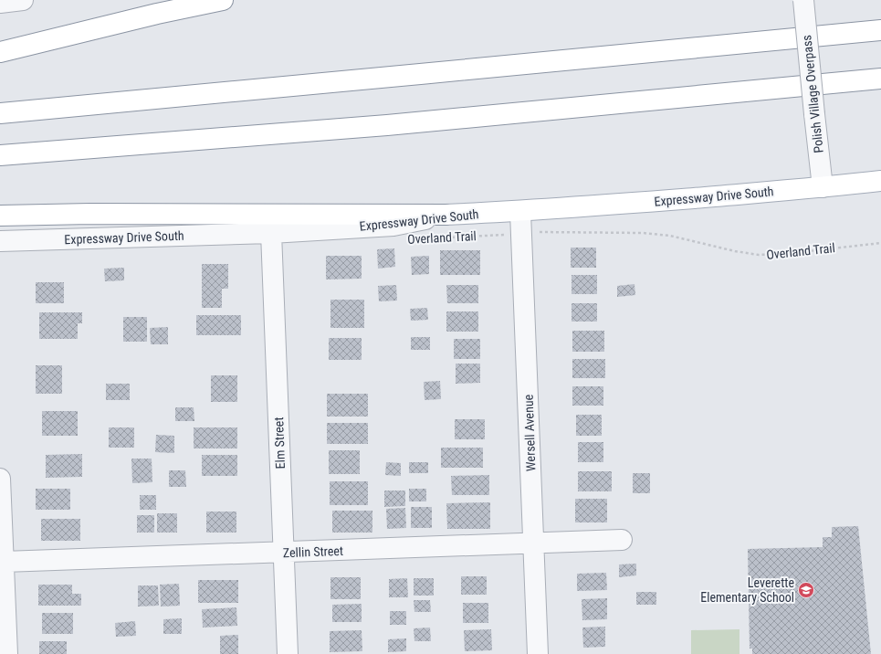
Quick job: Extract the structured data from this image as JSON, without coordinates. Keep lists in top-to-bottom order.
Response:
{
  "streets": {
    "main road": ["Expressway Drive South"],
    "street": [
      "Polish Village Overpass",
      "Wersell Avenue",
      "Elm Street",
      "Zellin Street"
    ],
    "path": ["Overland Trail"]
  },
  "crossings": [
    ["Polish Village Overpass", "Expressway Drive South"],
    ["Expressway Drive South", "Wersell Avenue"],
    ["Expressway Drive South", "Elm Street"],
    ["Overland Trail", "Wersell Avenue"],
    ["Wersell Avenue", "Zellin Street"],
    ["Elm Street", "Zellin Street"]
  ],
  "places": {
    "school or university": ["Leverette Elementary School"]
  }
}
